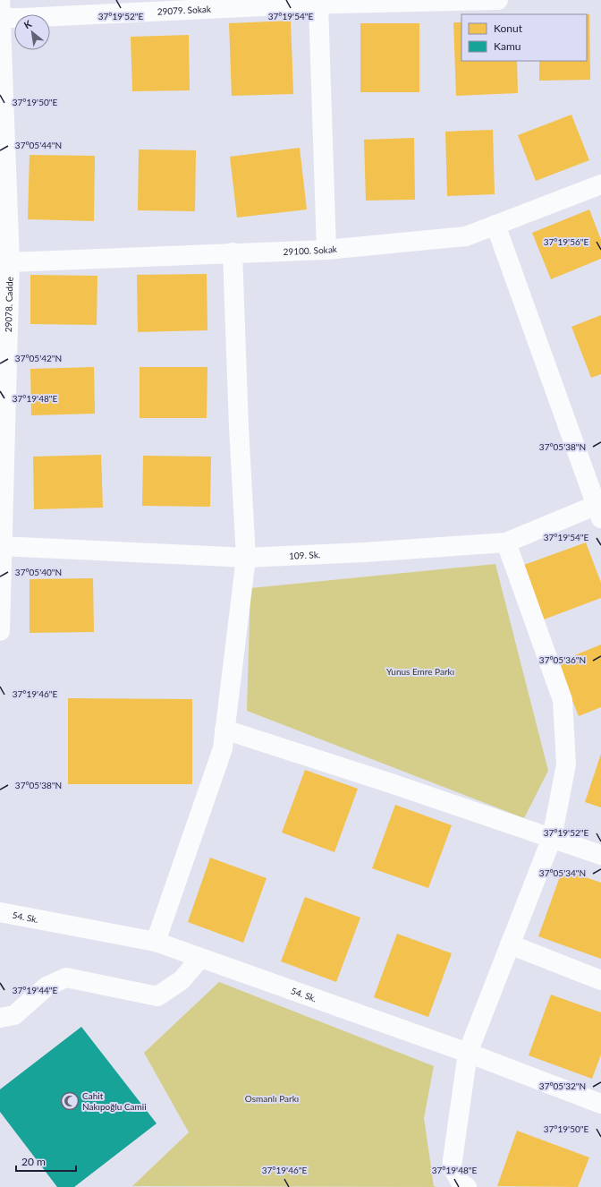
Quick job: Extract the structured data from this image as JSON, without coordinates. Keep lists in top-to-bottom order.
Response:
{
  "streets": {
    "street": [
      "29079. Sokak",
      "29100. Sokak",
      "29078. Cadde",
      "109. Sk.",
      "54. Sk."
    ]
  },
  "crossings": [
    ["29079. Sokak", "29078. Cadde"],
    ["29100. Sokak", "29078. Cadde"],
    ["29078. Cadde", "109. Sk."]
  ],
  "parks": ["Yunus Emre Parkı", "Osmanlı Parkı"],
  "places": {
    "mosque": ["Cahit Nakıpoğlu Camii"]
  },
  "legend": ["Konut", "Kamu"],
  "scale_bar": "20 m",
  "north": "top left",
  "coordinates": [
    "37°19'52\"E",
    "37°19'54\"E",
    "37°19'50\"E",
    "37°05'44\"N",
    "37°19'56\"E",
    "37°05'42\"N",
    "37°19'48\"E",
    "37°05'38\"N",
    "37°05'40\"N",
    "37°05'36\"N",
    "37°19'46\"E",
    "37°05'34\"N",
    "37°19'44\"E",
    "37°05'32\"N"
  ]
}
